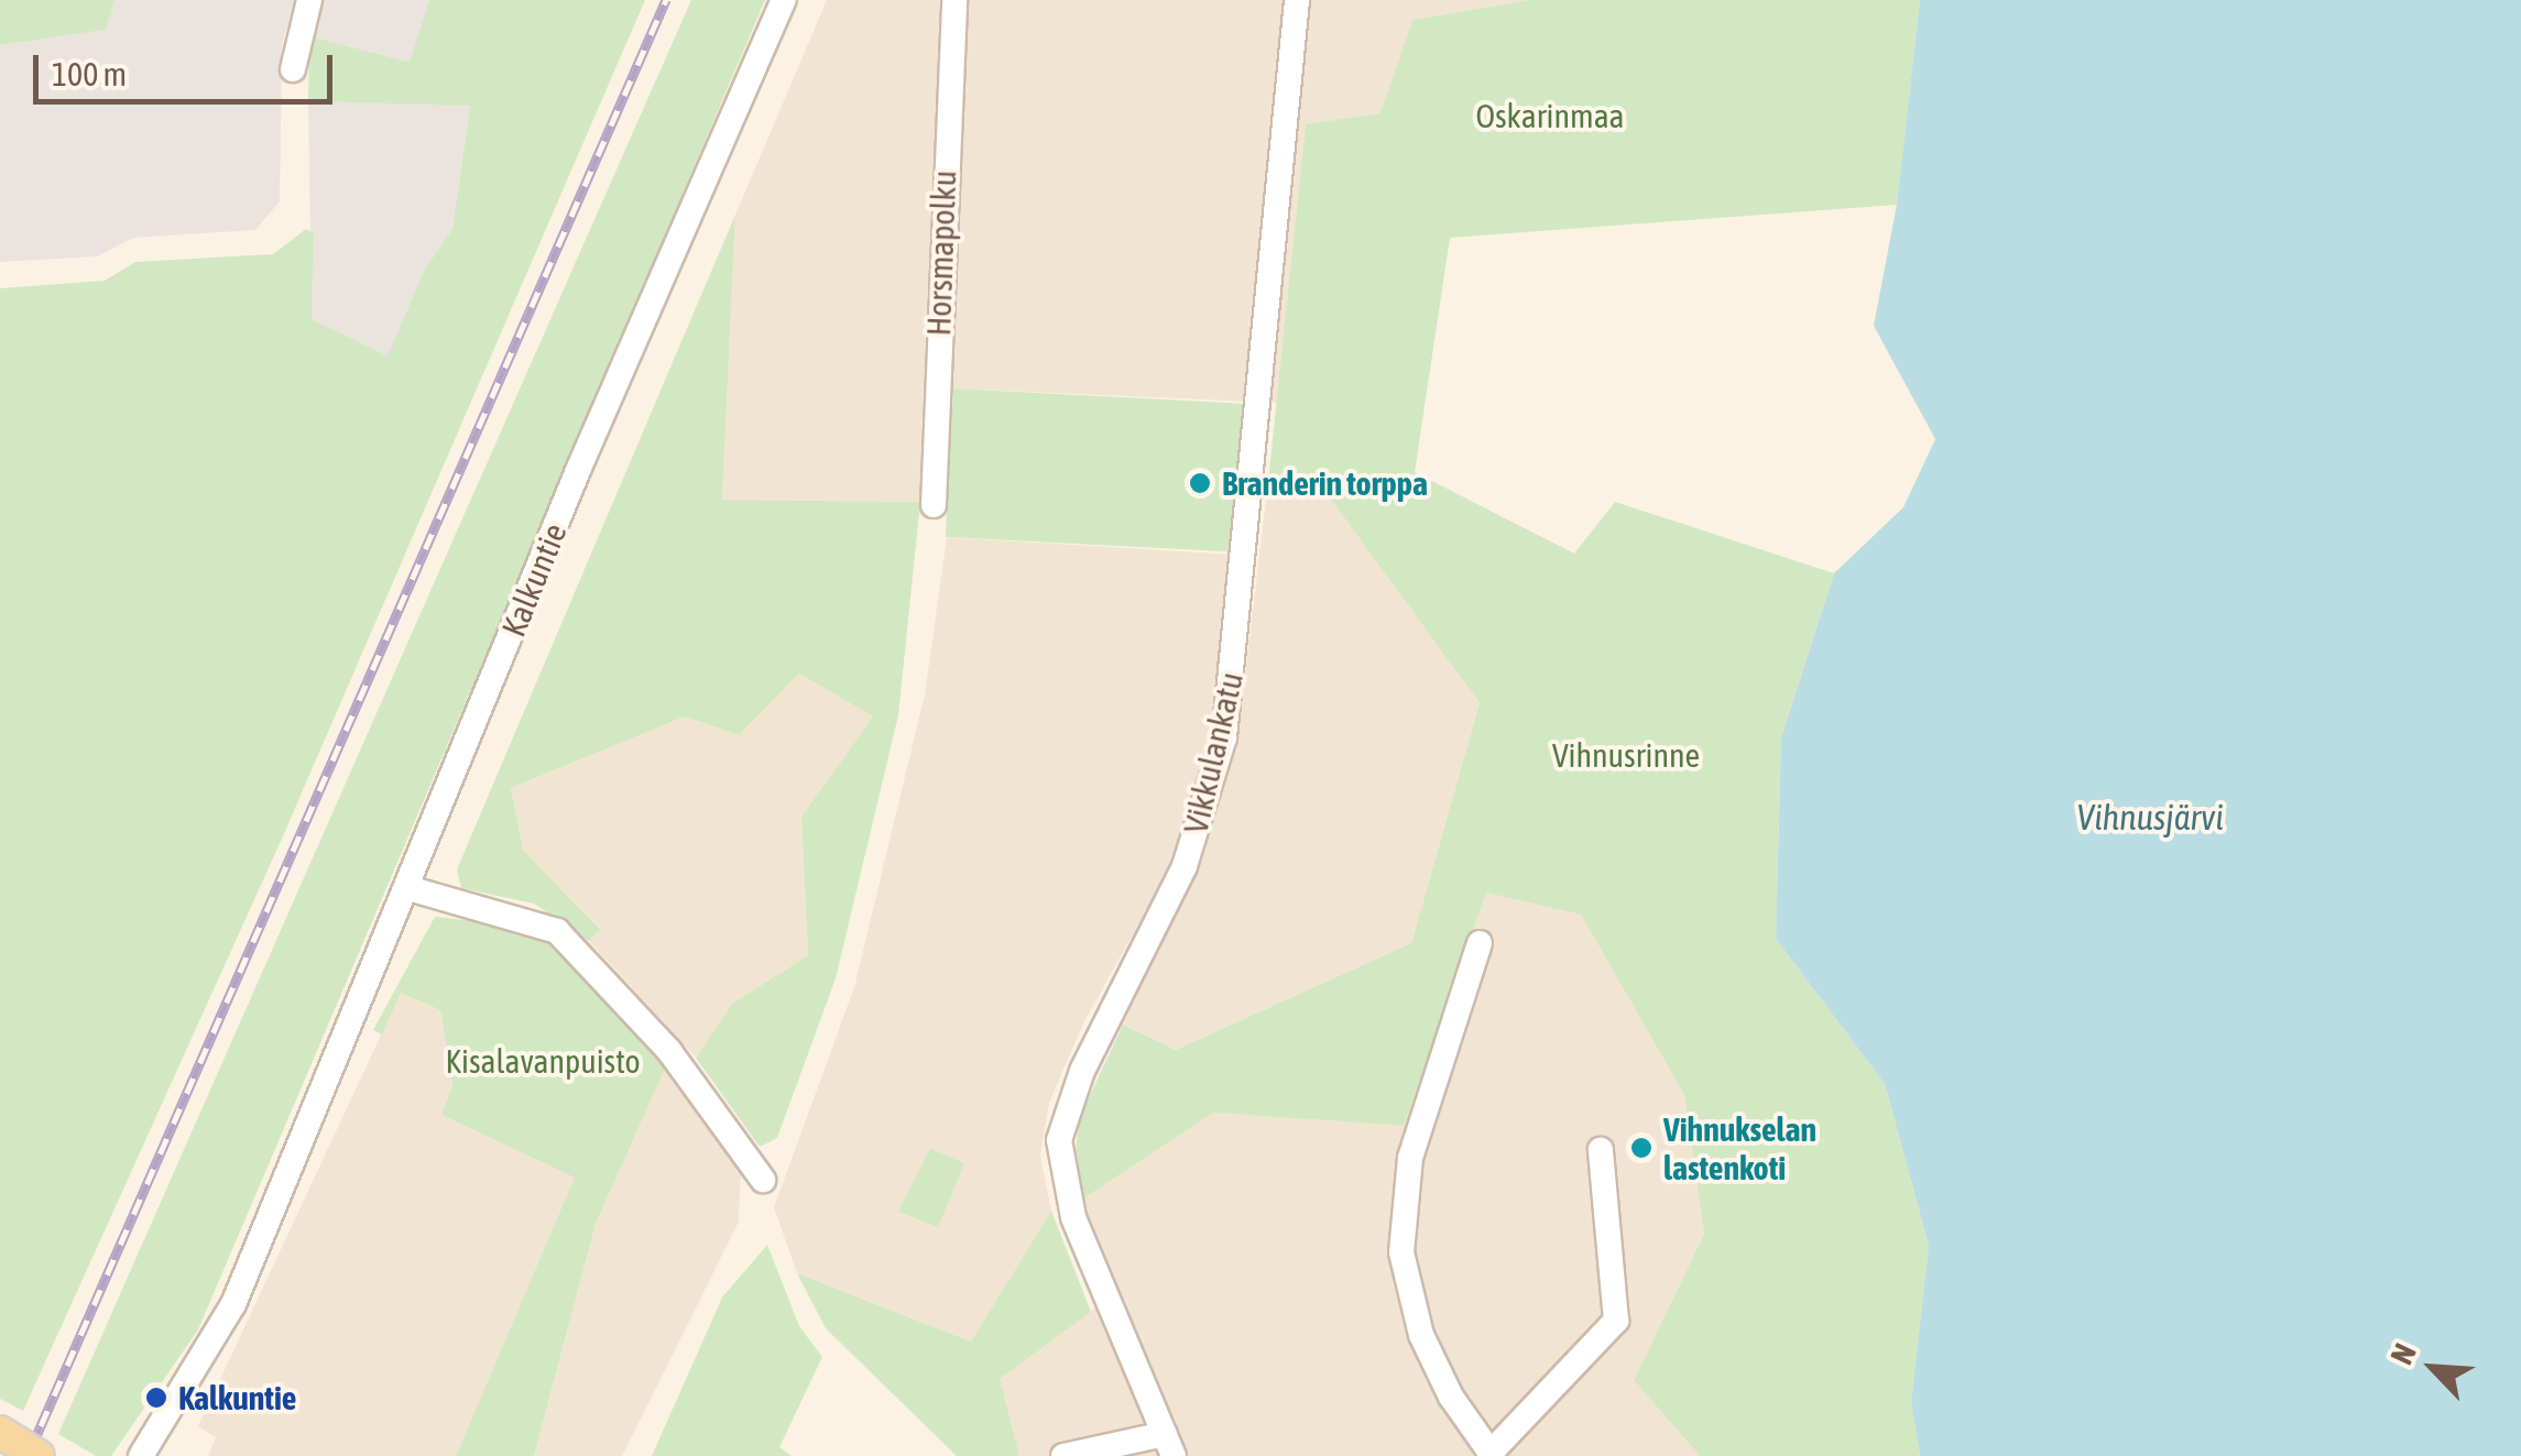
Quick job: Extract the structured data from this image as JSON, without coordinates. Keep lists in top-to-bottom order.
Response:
{
  "streets": {
    "street": ["Horsmapolku", "Kalkuntie", "Vikkulankatu"]
  },
  "water": ["Vihnusjärvi"],
  "parks": ["Oskarinmaa", "Vihnusrinne", "Kisalavanpuisto"],
  "places": ["Branderin torppa", "Vihnukselan lastenkoti", "Kalkuntie"],
  "scale_bar": "100 m",
  "north": "top left"
}
